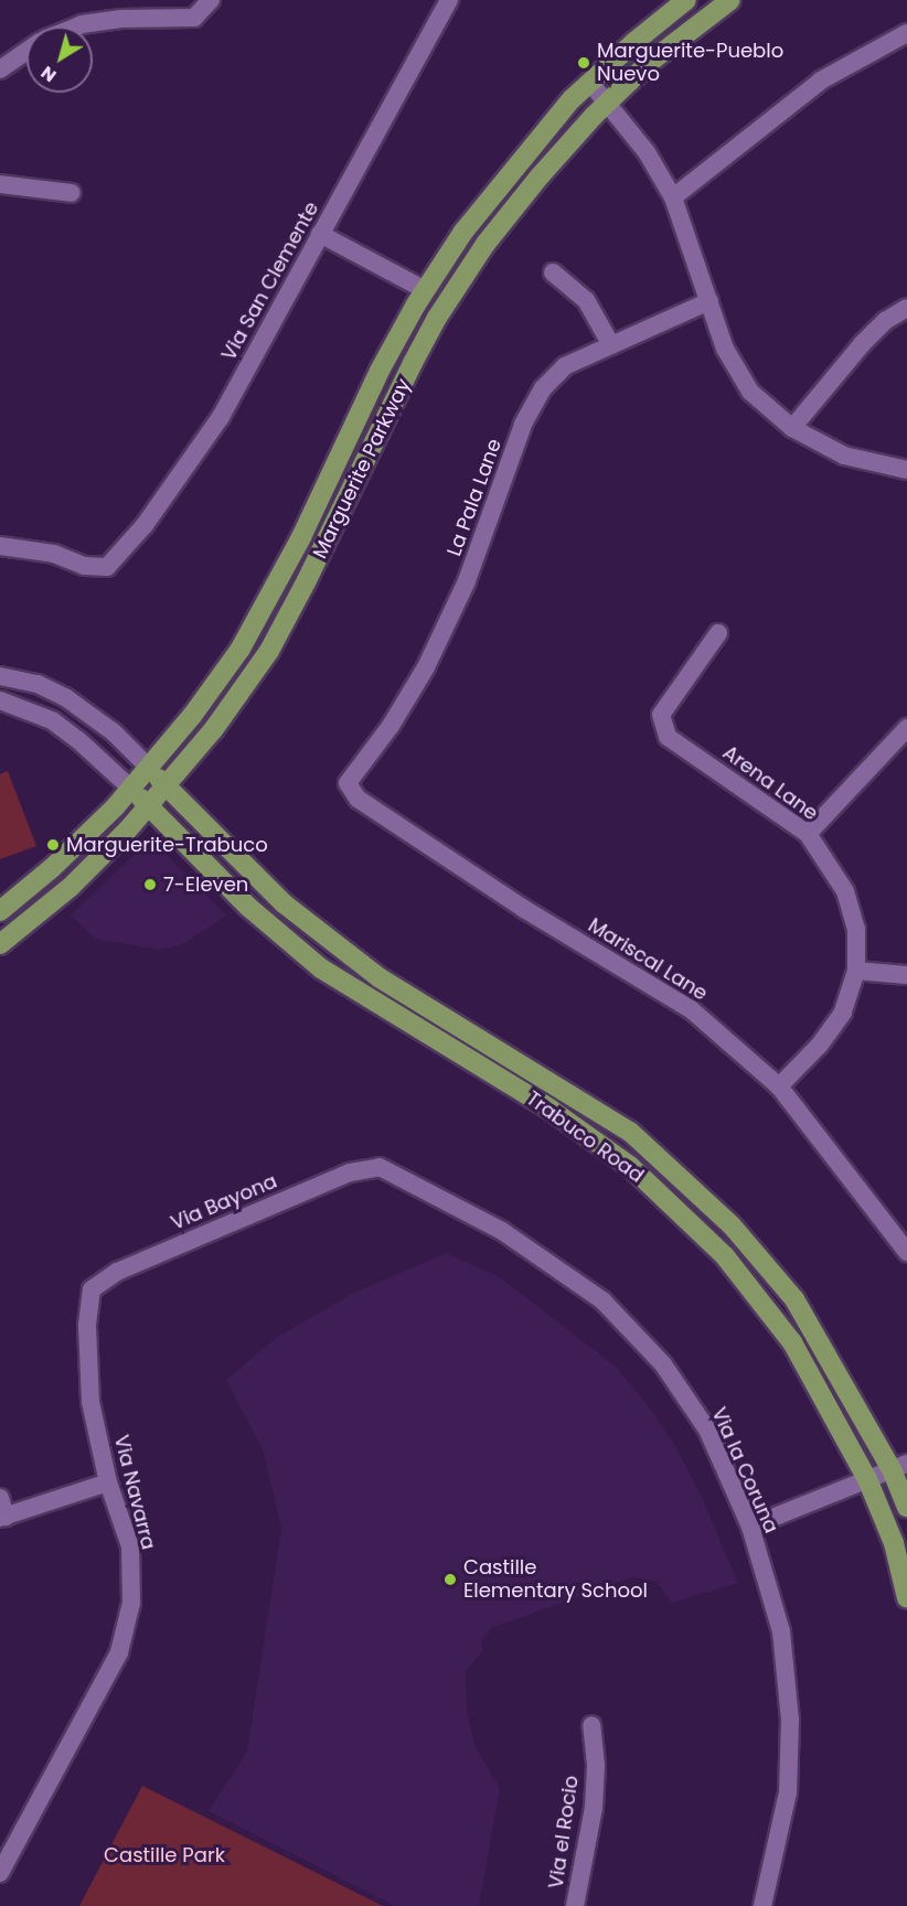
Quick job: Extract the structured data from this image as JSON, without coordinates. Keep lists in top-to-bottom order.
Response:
{
  "streets": {
    "main road": ["Marguerite Parkway", "Trabuco Road"],
    "street": [
      "Via San Clemente",
      "La Pala Lane",
      "Arena Lane",
      "Mariscal Lane",
      "Via Bayona",
      "Via la Coruna",
      "Via Navarra",
      "Via el Rocio"
    ]
  },
  "crossings": [
    ["Marguerite Parkway", "Trabuco Road"],
    ["La Pala Lane", "Mariscal Lane"],
    ["Arena Lane", "Mariscal Lane"],
    ["Via Bayona", "Via la Coruna"],
    ["Via Bayona", "Via Navarra"]
  ],
  "parks": ["Castille Park"],
  "places": [
    "Marguerite-Pueblo Nuevo",
    "Marguerite-Trabuco",
    "7-Eleven",
    "Castille Elementary School"
  ],
  "north": "bottom left"
}
